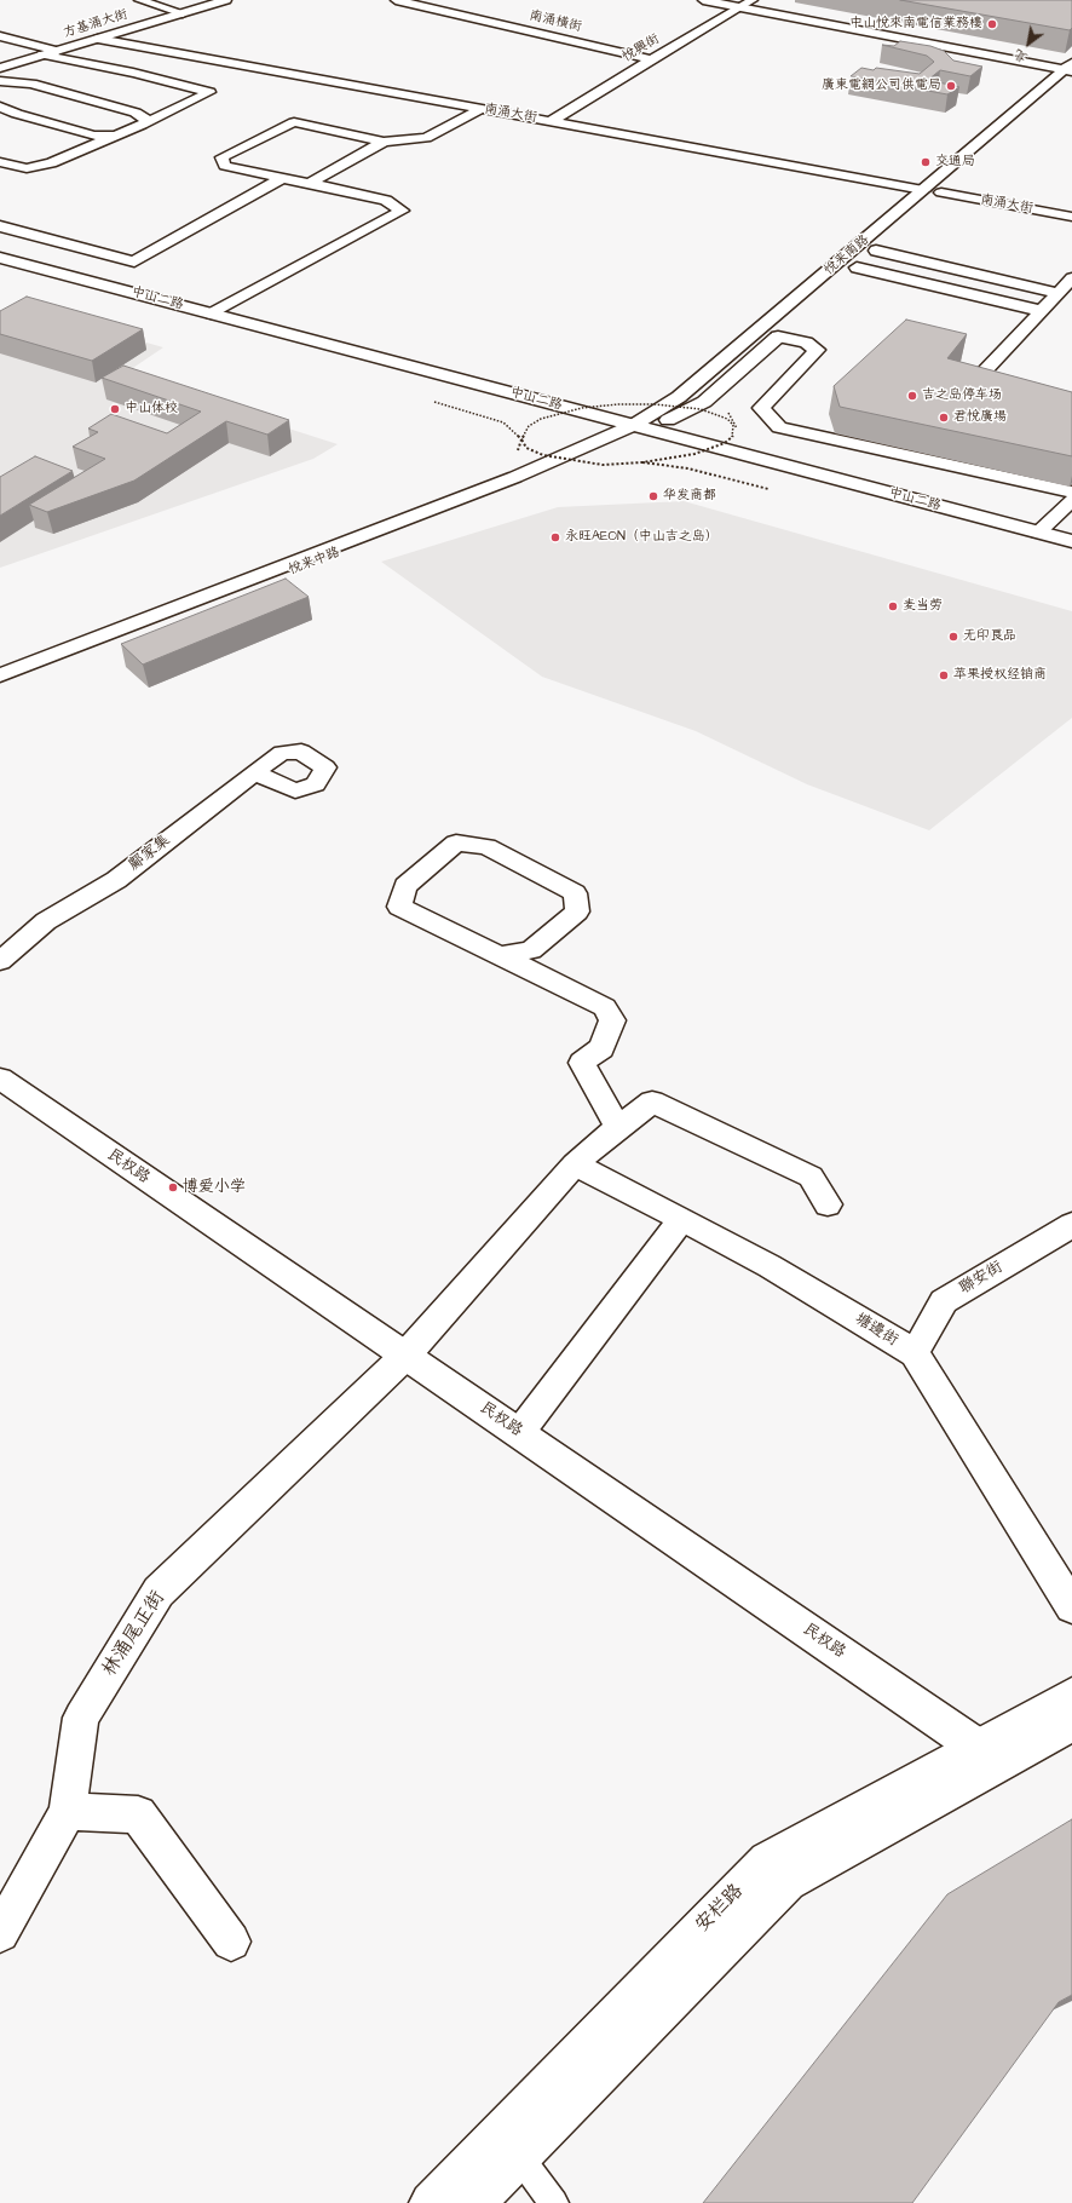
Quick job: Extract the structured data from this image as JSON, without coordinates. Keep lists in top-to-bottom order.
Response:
{
  "streets": {
    "street": [
      "南涌橫街",
      "方基涌大街",
      "悅興街",
      "南涌大街",
      "悦来南路",
      "中山二路",
      "悦来中路",
      "鄺家集",
      "民权路",
      "聯安街",
      "塘邊街",
      "林涌尾正街",
      "安栏路"
    ]
  },
  "crossings": [
    ["南涌橫街", "悅興街"],
    ["方基涌大街", "南涌大街"],
    ["悅興街", "南涌大街"],
    ["南涌大街", "悦来南路"],
    ["悦来南路", "中山二路"],
    ["悦来南路", "悦来中路"],
    ["中山二路", "悦来中路"],
    ["民权路", "林涌尾正街"],
    ["民权路", "安栏路"],
    ["聯安街", "塘邊街"],
    ["塘邊街", "林涌尾正街"]
  ],
  "places": [
    "中山悅來南電信業務樓",
    "廣東電網公司供電局",
    "交通局",
    "吉之岛停车场",
    "中山体校",
    "君悅廣場",
    "华发商都",
    "永旺AEON（中山吉之岛）",
    "麦当劳",
    "无印良品",
    "苹果授权经销商",
    "博爱小学"
  ],
  "north": "bottom left"
}
